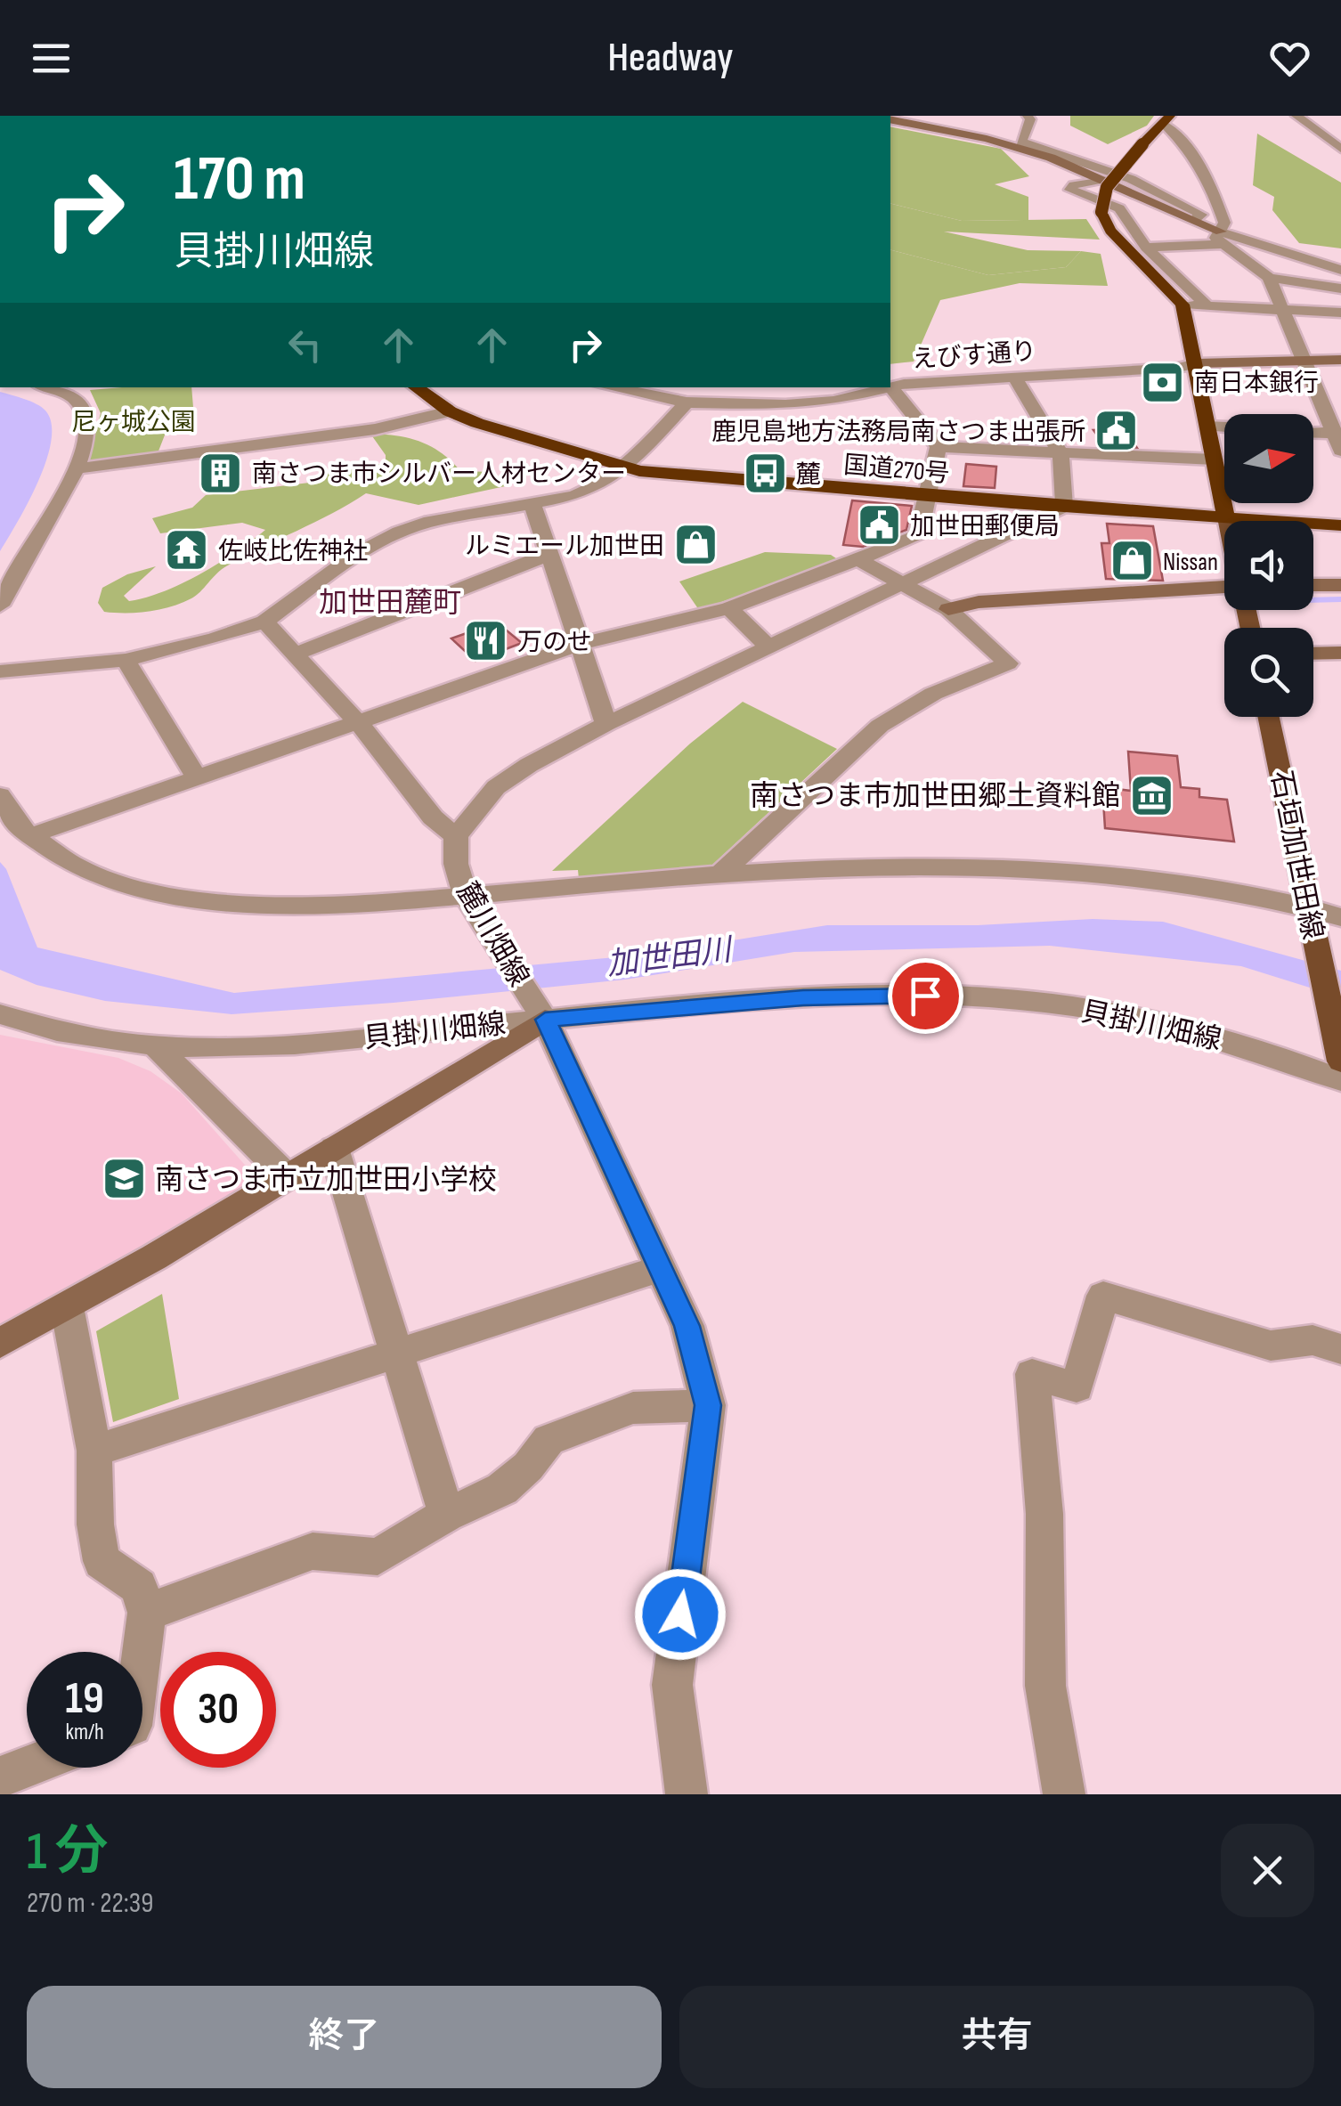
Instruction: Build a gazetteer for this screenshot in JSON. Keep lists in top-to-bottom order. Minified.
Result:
{"streets":{"highway":["国道270号"],"main road":["石垣加世田線"],"street":["えびす通り","麓川畑線","貝掛川畑線"]},"crossings":[["麓川畑線","貝掛川畑線"]],"districts":["加世田麓町"],"water":["加世田川"],"parks":["尼ヶ城公園"],"places":{"bank":["南日本銀行"],"public building":["鹿児島地方法務局南さつま出張所","加世田郵便局"],"building":["南さつま市シルバー人材センター"],"bus stop":["麓"],"shop":["ルミエール加世田","Nissan"],"temple":["佐岐比佐神社"],"restaurant":["万のせ"],"museum":["南さつま市加世田郷土資料館"],"school or university":["南さつま市立加世田小学校"]},"north":"right","page":{"header":"Headway","turn":["170 m","貝掛川畑線"],"speed":"19 km/h","limit":"30","heading":["1 分","270 m · 22:39"],"buttons":["終了","共有"]}}
